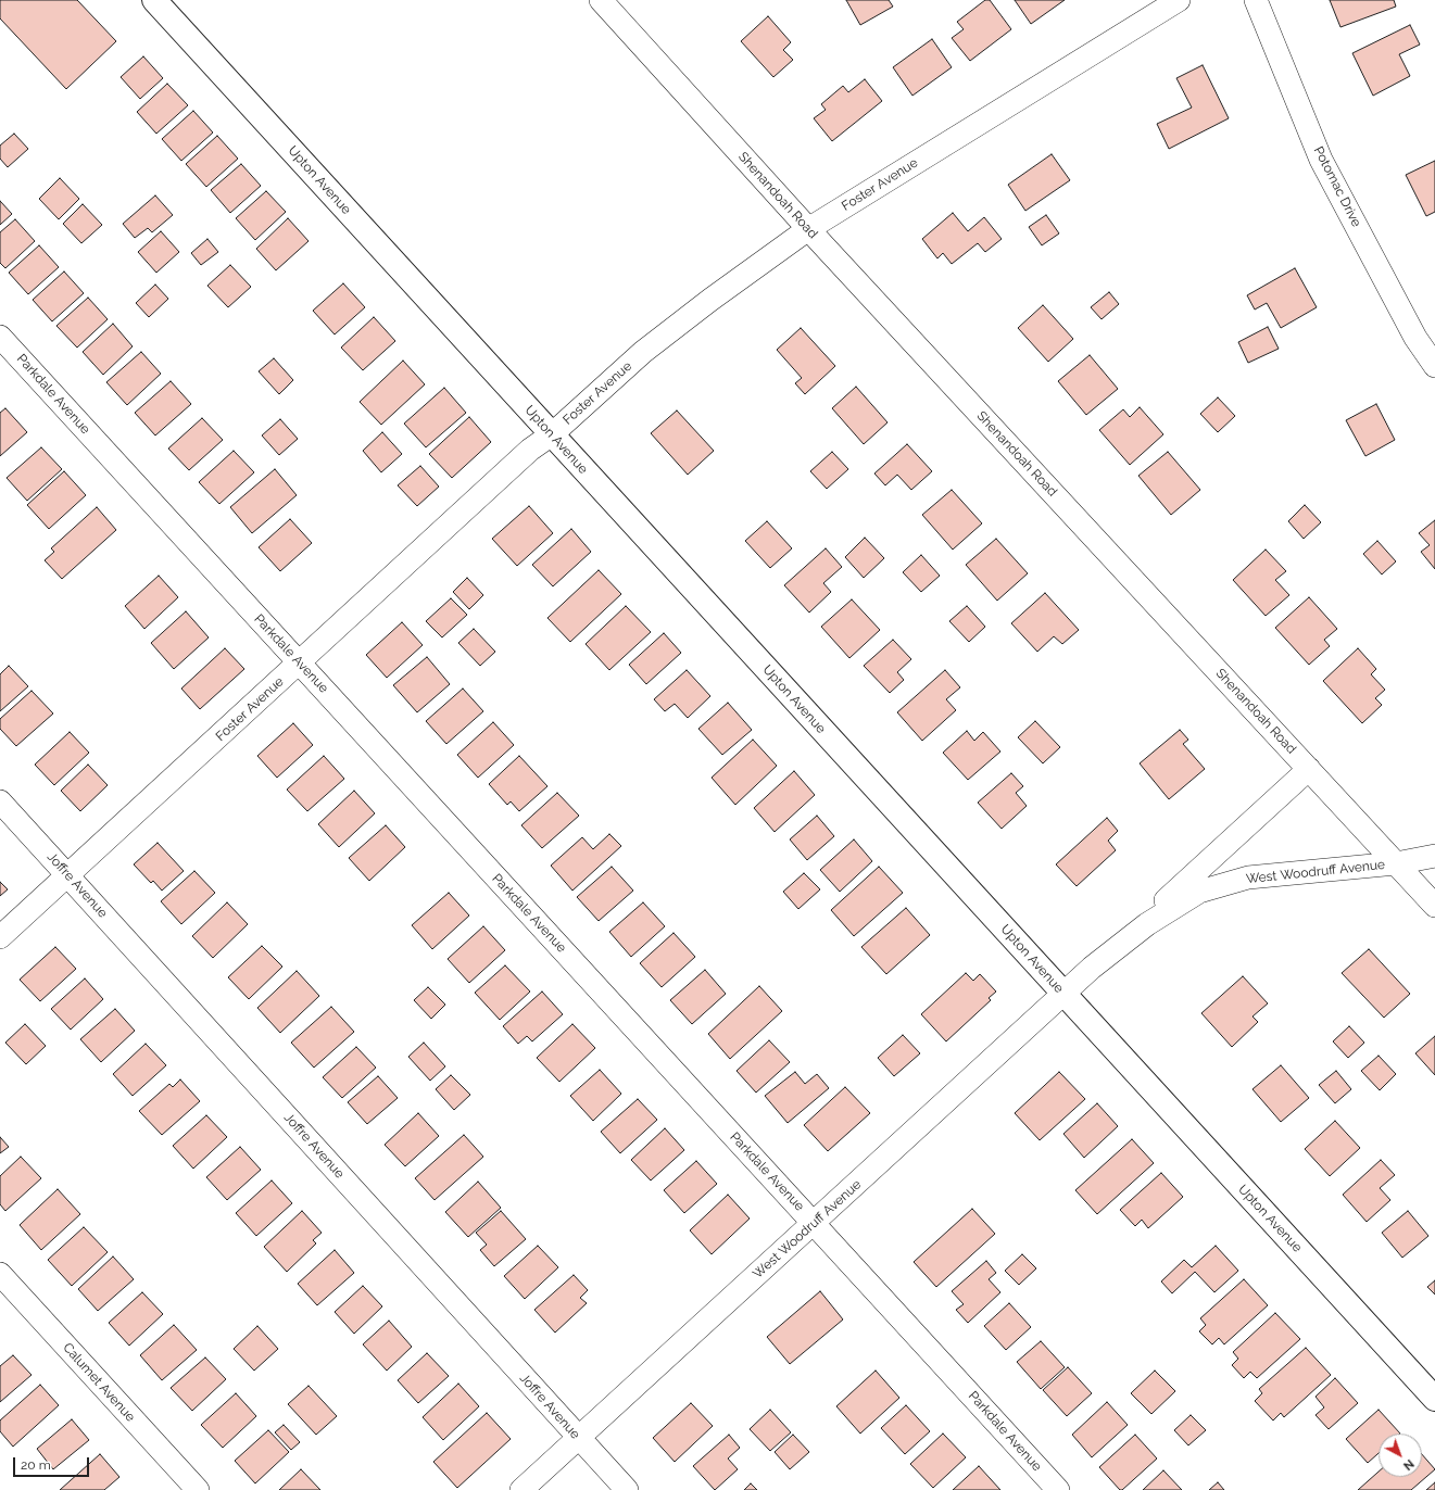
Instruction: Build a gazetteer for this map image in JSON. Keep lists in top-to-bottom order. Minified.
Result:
{"streets":{"street":["Upton Avenue","Foster Avenue","Potomac Drive","Shenandoah Road","Parkdale Avenue","West Woodruff Avenue","Joffre Avenue","Calumet Avenue"]},"crossings":[["Upton Avenue","Foster Avenue"],["Upton Avenue","West Woodruff Avenue"],["Foster Avenue","Shenandoah Road"],["Foster Avenue","Parkdale Avenue"],["Foster Avenue","Joffre Avenue"],["Shenandoah Road","West Woodruff Avenue"],["Parkdale Avenue","West Woodruff Avenue"],["West Woodruff Avenue","Joffre Avenue"]],"scale_bar":"20 m","north":"bottom right"}
